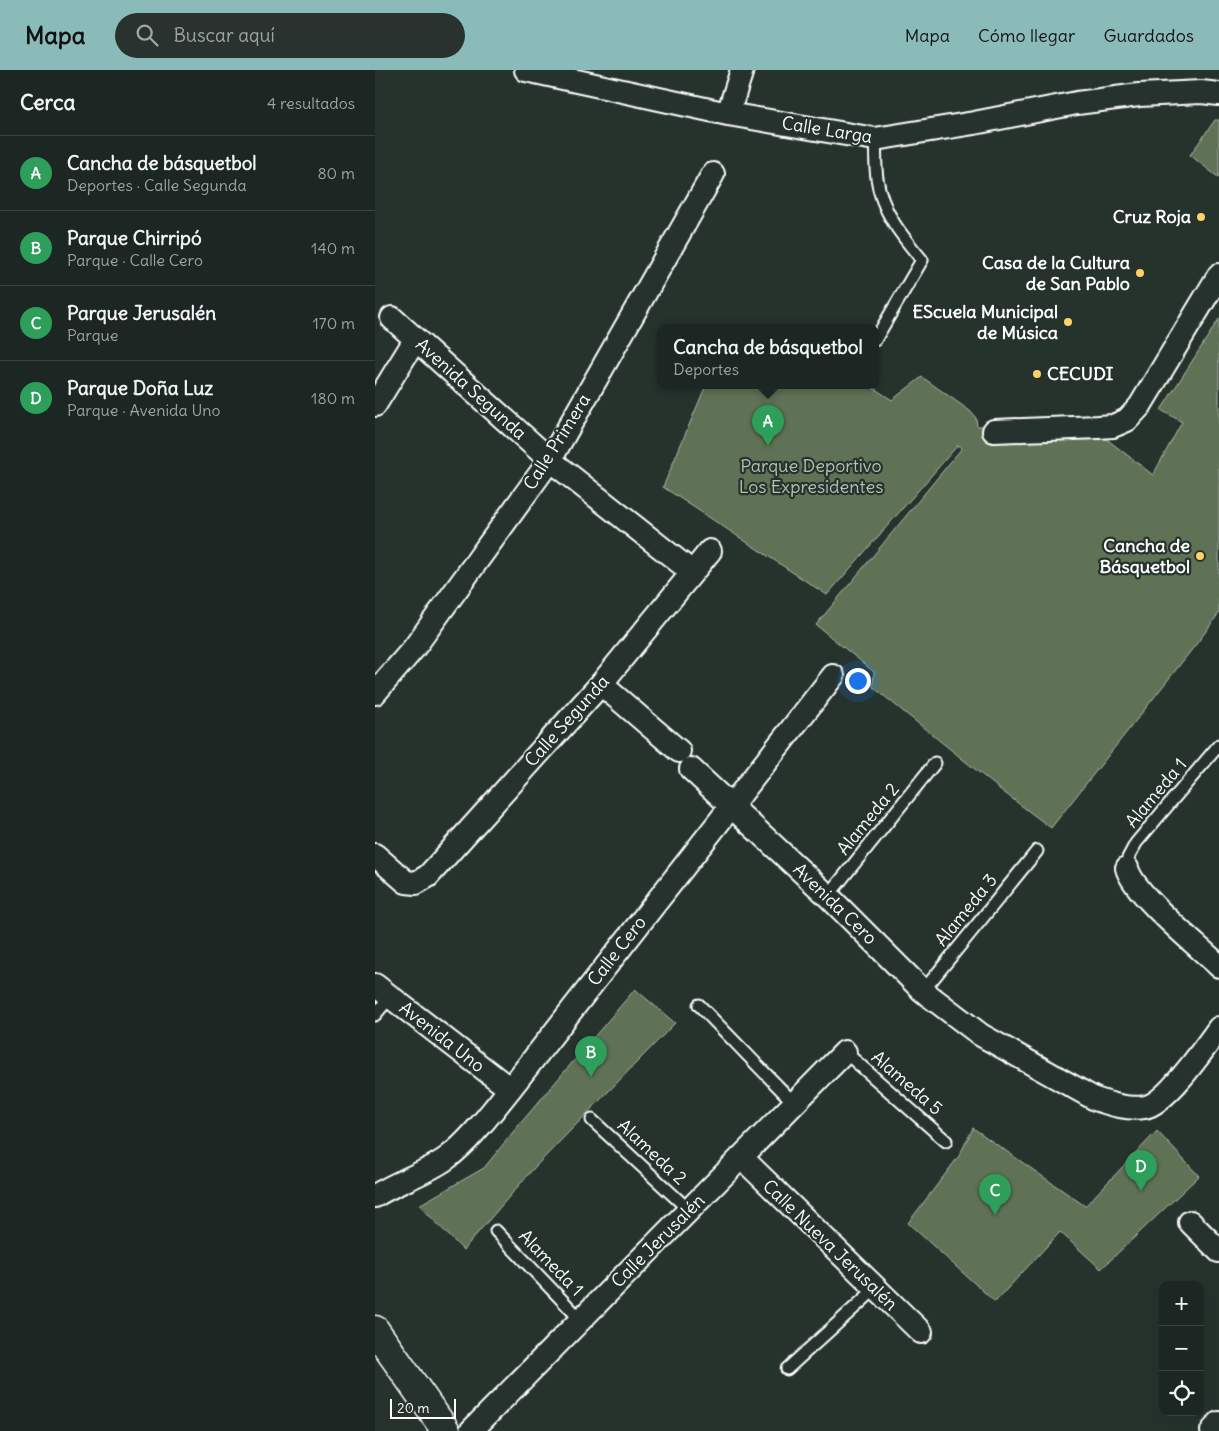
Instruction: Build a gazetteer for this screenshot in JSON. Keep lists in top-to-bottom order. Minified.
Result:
{"streets":{"street":["Calle Larga","Avenida Segunda","Calle Primera","Calle Segunda","Avenida Cero","Calle Cero","Avenida Uno","Calle Jerusalén","Calle Nueva Jerusalén"],"lane":["Alameda 1","Alameda 2","Alameda 3","Alameda 5"]},"crossings":[["Avenida Segunda","Calle Primera"],["Avenida Segunda","Calle Segunda"],["Calle Segunda","Avenida Cero"],["Alameda 1","Calle Jerusalén"],["Alameda 2","Avenida Cero"],["Alameda 2","Calle Jerusalén"],["Avenida Cero","Alameda 3"],["Avenida Cero","Calle Cero"],["Calle Cero","Avenida Uno"],["Alameda 5","Calle Jerusalén"],["Calle Jerusalén","Calle Nueva Jerusalén"]],"parks":["Parque Deportivo Los Expresidentes"],"places":["Cruz Roja","Casa de la Cultura de San Pablo","EScuela Municipal de Música","CECUDI","Cancha de Básquetbol"],"scale_bar":"20 m","page":{"header":"Mapa","search":"Buscar aquí","nav":["Mapa","Cómo llegar","Guardados"],"heading":["Cerca","4 resultados"],"list":[{"mark":"A","name":"Cancha de básquetbol","note":"Deportes · Calle Segunda","value":"80 m"},{"mark":"B","name":"Parque Chirripó","note":"Parque · Calle Cero","value":"140 m"},{"mark":"C","name":"Parque Jerusalén","note":"Parque","value":"170 m"},{"mark":"D","name":"Parque Doña Luz","note":"Parque · Avenida Uno","value":"180 m"}],"popup":["Cancha de básquetbol","Deportes"],"pins":["A","B","D","C"],"map_buttons":["+","−"],"scale":"20 m"}}
